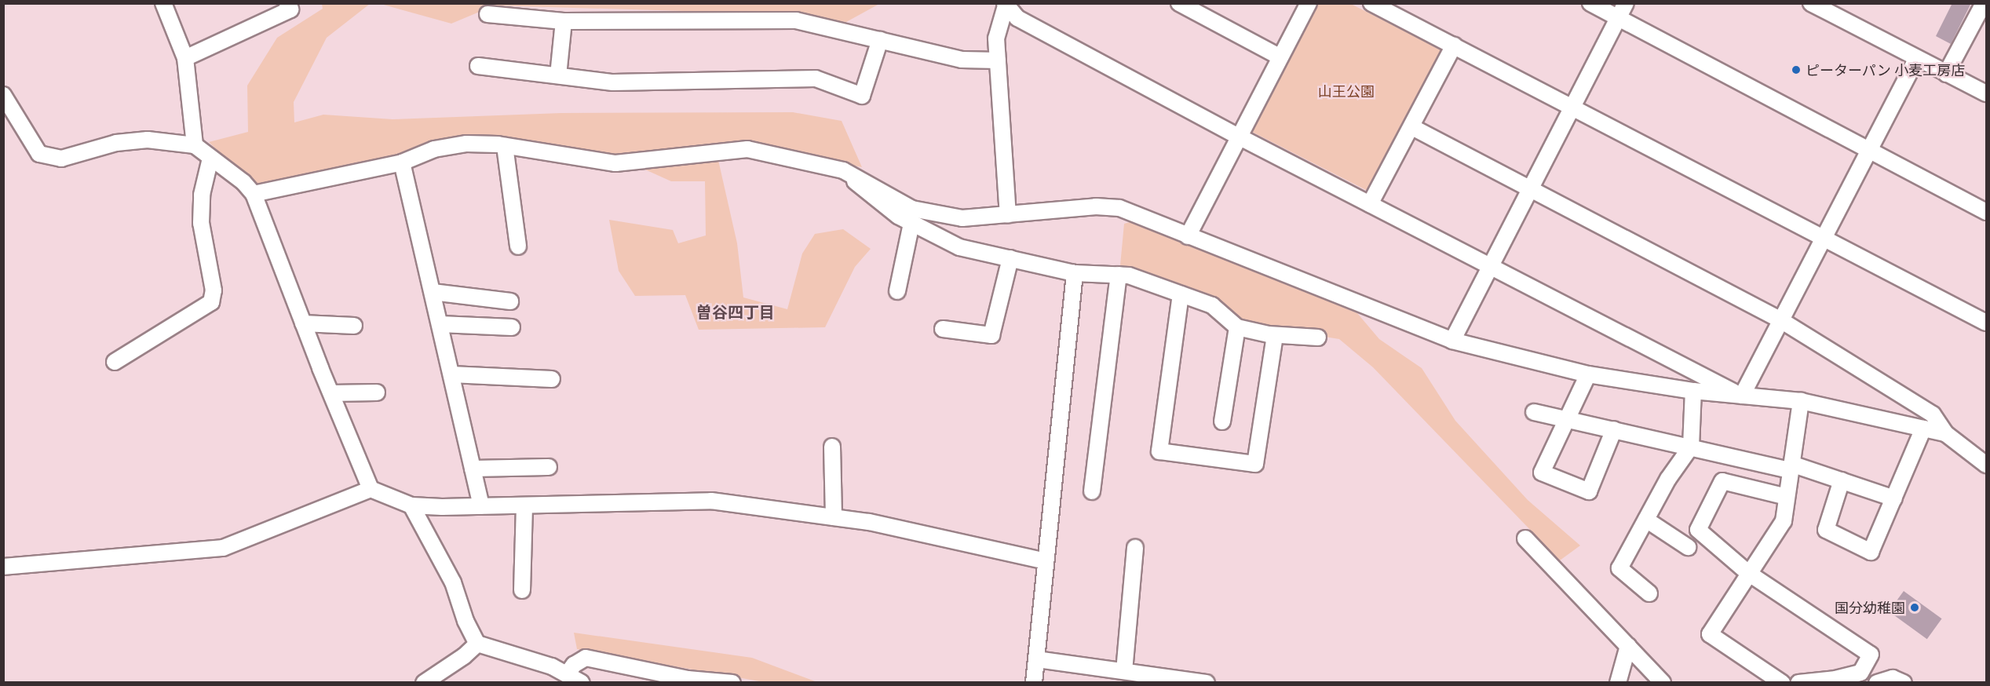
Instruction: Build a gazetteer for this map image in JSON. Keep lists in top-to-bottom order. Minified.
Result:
{"districts":["曽谷四丁目"],"parks":["山王公園"],"places":["ピーターパン 小麦工房店","国分幼稚園"]}
